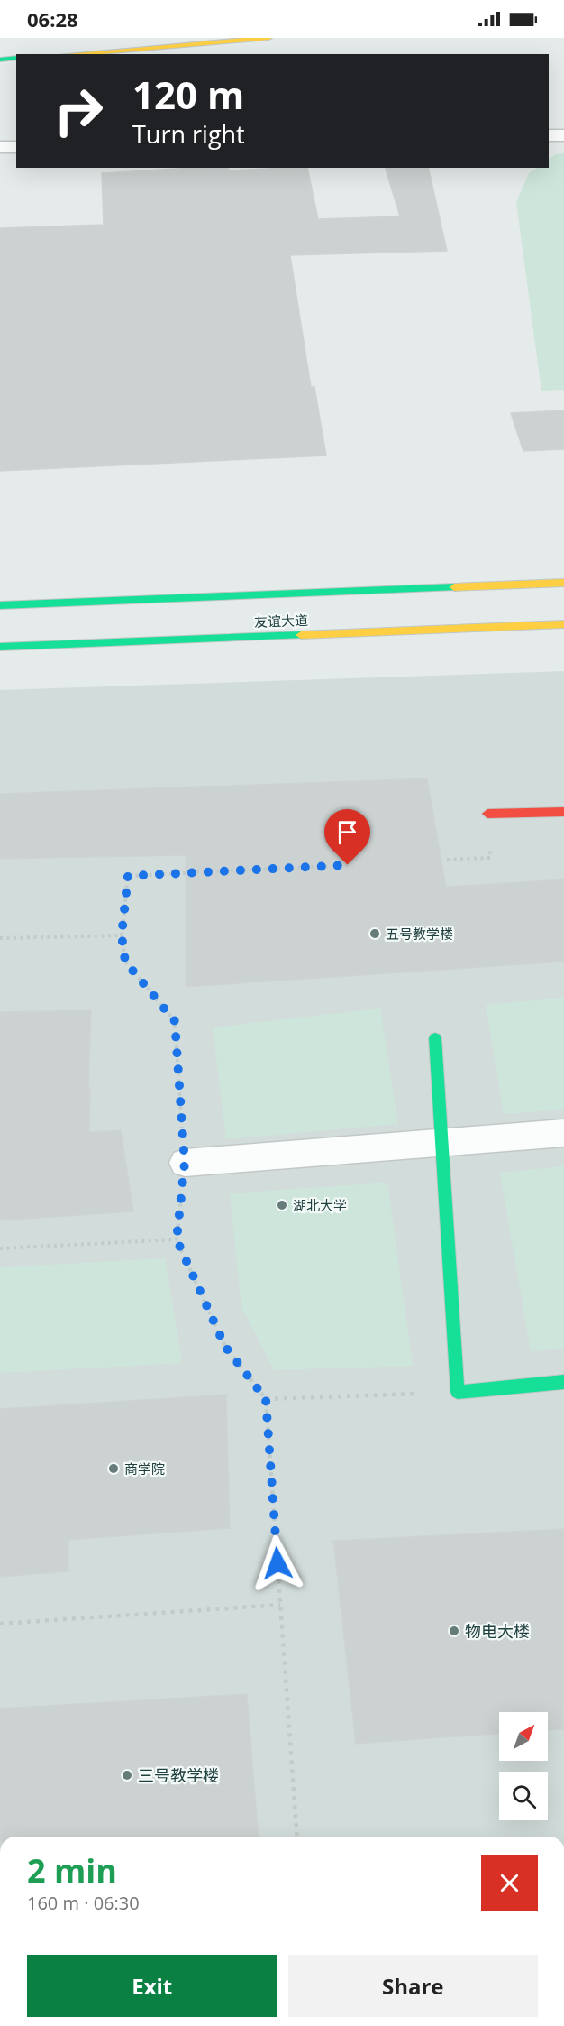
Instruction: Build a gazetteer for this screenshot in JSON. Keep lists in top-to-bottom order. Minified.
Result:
{"streets":{"main road":["友谊大道"]},"places":["五号教学楼","湖北大学","商学院","物电大楼","三号教学楼"],"north":"top right","page":{"status":"06:28","turn":["120 m","Turn right"],"heading":["2 min","160 m · 06:30"],"buttons":["Exit","Share"]}}
